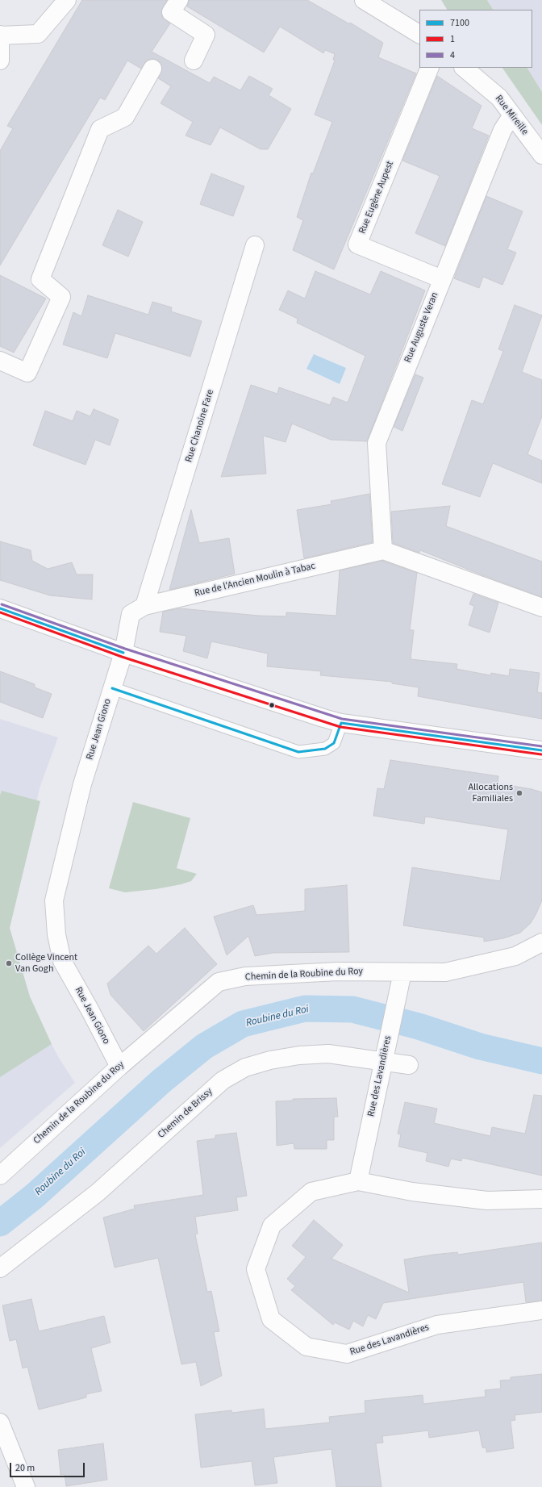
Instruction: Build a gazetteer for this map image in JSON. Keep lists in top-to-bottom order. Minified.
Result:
{"streets":{"street":["Rue Mireille","Rue Eugène Aupest","Rue Auguste Veran","Rue Chanoine Fare","Rue de l'Ancien Moulin à Tabac","Rue Jean Giono","Chemin de la Roubine du Roy","Rue des Lavandières","Chemin de Brissy"]},"crossings":[["Rue Mireille","Rue Auguste Veran"],["Rue Eugène Aupest","Rue Auguste Veran"],["Rue Auguste Veran","Rue de l'Ancien Moulin à Tabac"],["Rue Chanoine Fare","Rue de l'Ancien Moulin à Tabac"],["Rue de l'Ancien Moulin à Tabac","Rue Jean Giono"],["Rue Jean Giono","Chemin de la Roubine du Roy"],["Chemin de la Roubine du Roy","Rue des Lavandières"],["Rue des Lavandières","Chemin de Brissy"]],"water":["Roubine du Roi"],"places":["Allocations Familiales","Collège Vincent Van Gogh"],"lines":["transit line 4","transit line 7100","transit line 1"],"legend":["7100","1","4"],"scale_bar":"20 m"}
